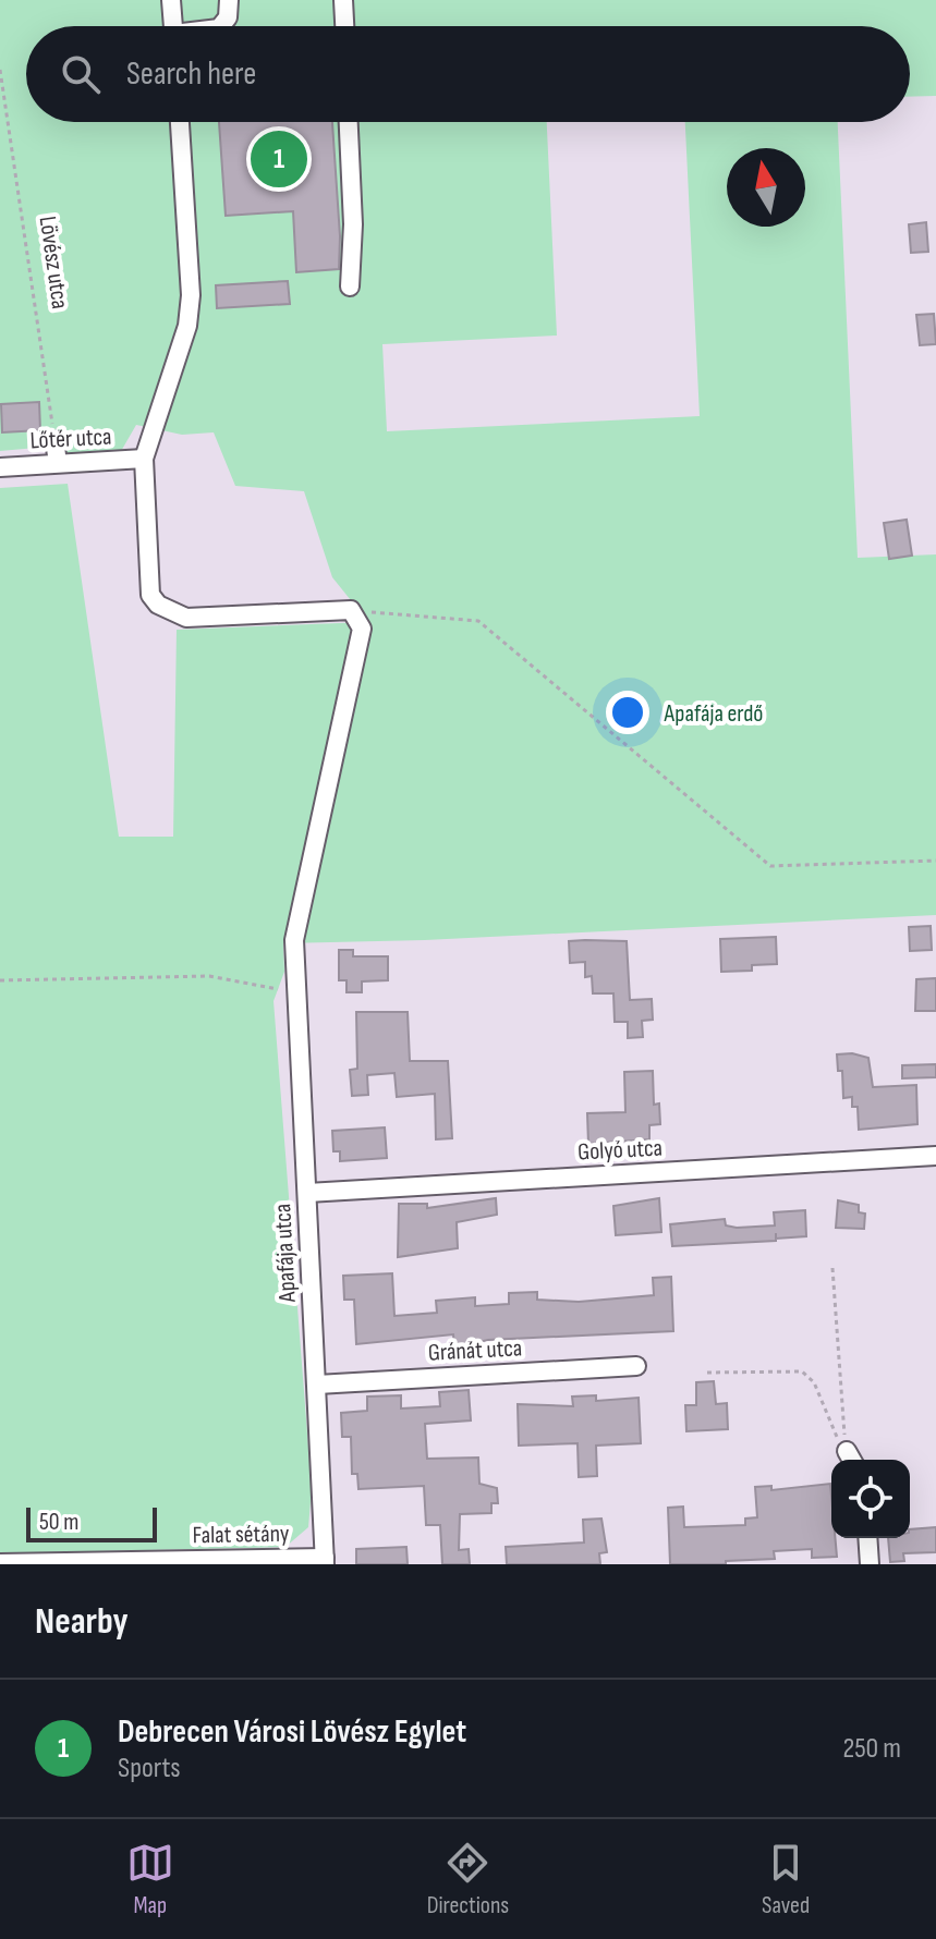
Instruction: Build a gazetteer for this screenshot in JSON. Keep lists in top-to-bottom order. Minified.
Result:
{"streets":{"street":["Lőtér utca","Golyó utca","Apafája utca","Gránát utca","Falat sétány"],"path":["Lövész utca"]},"crossings":[["Golyó utca","Apafája utca"],["Apafája utca","Gránát utca"],["Apafája utca","Falat sétány"]],"parks":["Apafája erdő"],"scale_bar":"50 m","north":"top","page":{"search":"Search here","pins":"1","scale":"50 m","heading":"Nearby","list":[{"mark":"1","name":"Debrecen Városi Lövész Egylet","note":"Sports","value":"250 m"}],"nav":["Map","Directions","Saved"]}}
